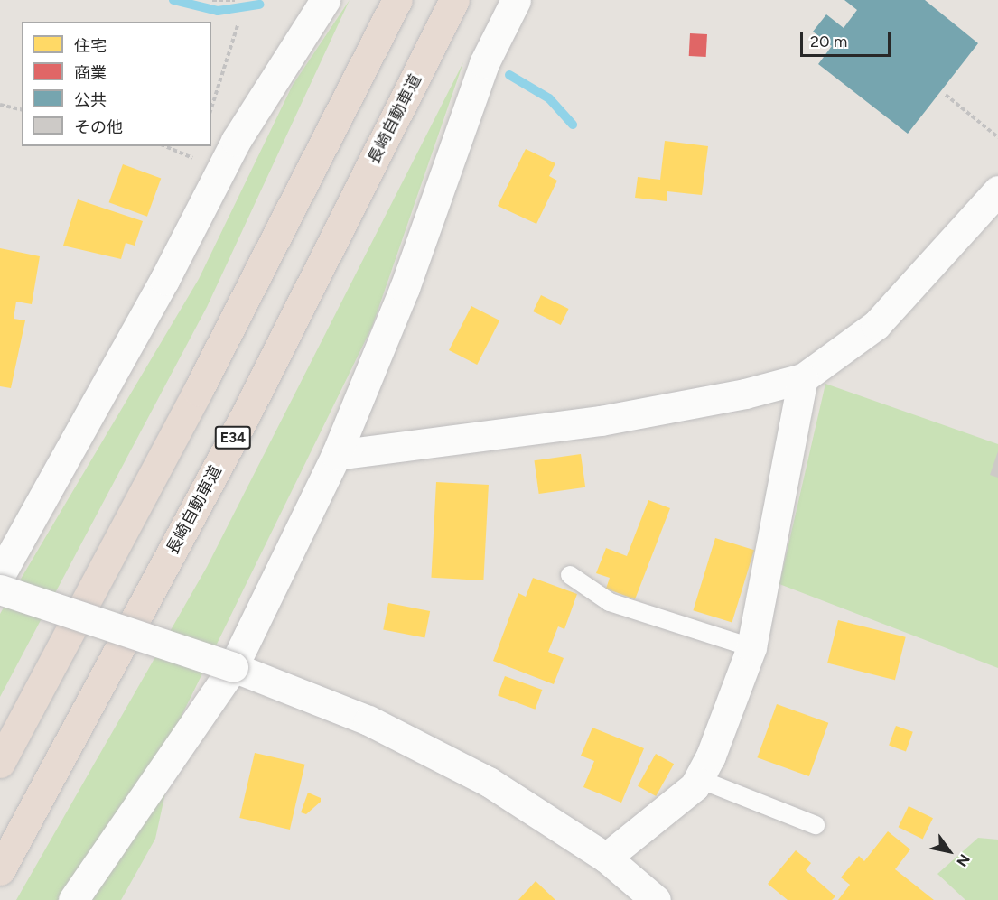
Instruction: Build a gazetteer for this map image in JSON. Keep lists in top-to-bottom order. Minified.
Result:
{"streets":{"highway":["長崎自動車道","E34"]},"legend":["住宅","商業","公共","その他"],"scale_bar":"20 m","north":"bottom right"}
